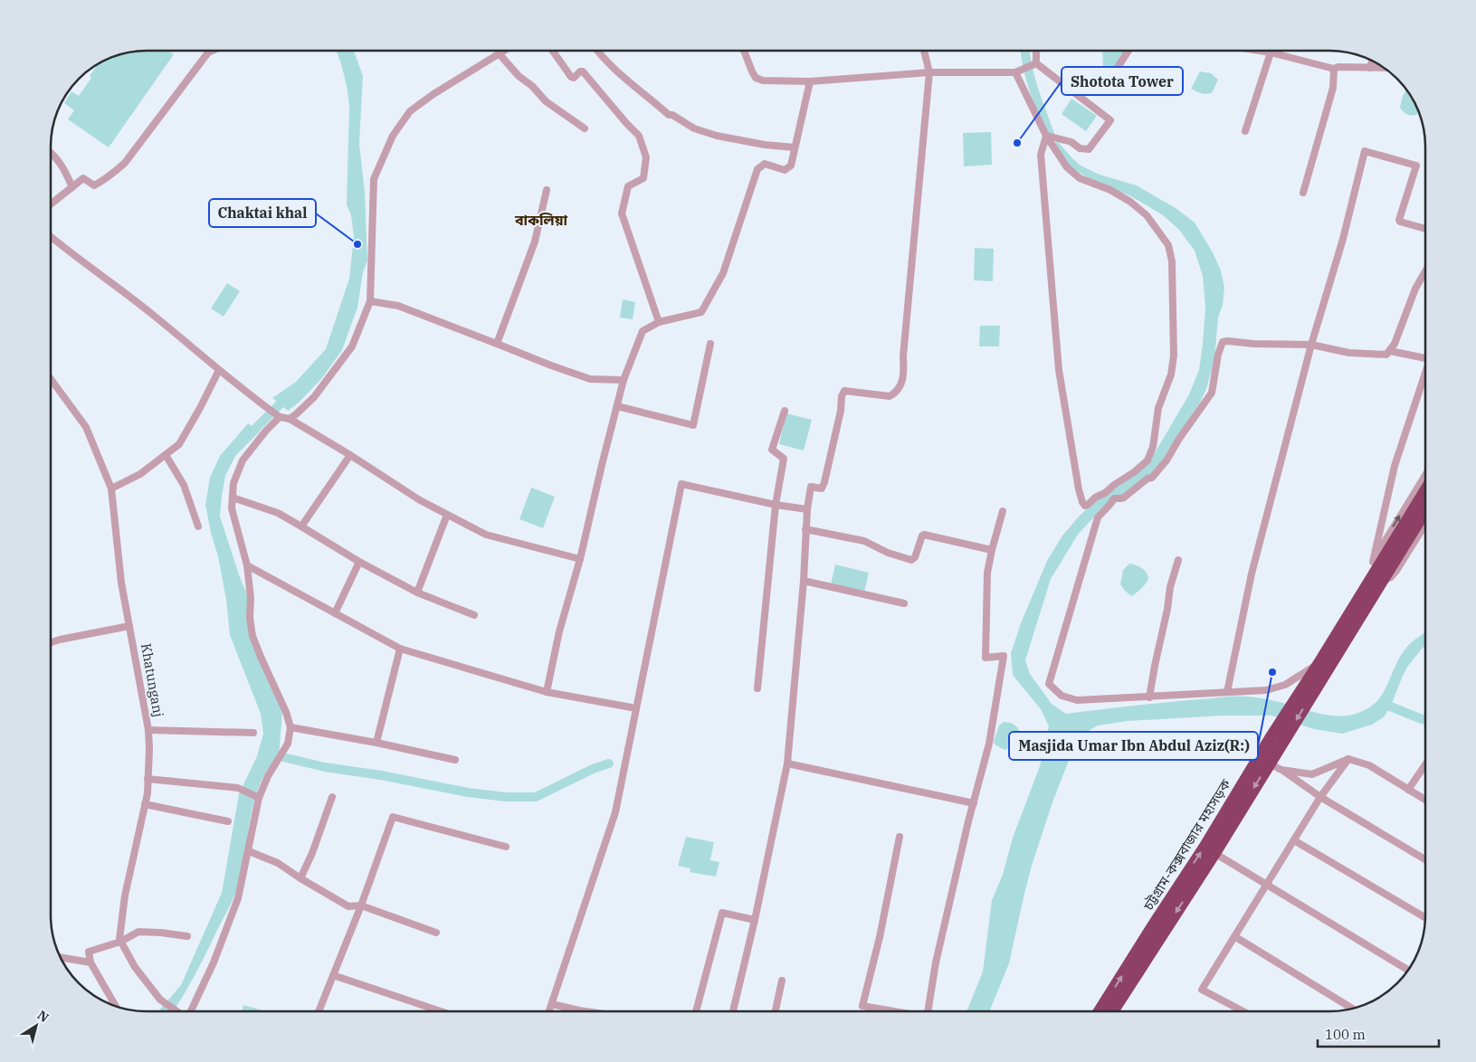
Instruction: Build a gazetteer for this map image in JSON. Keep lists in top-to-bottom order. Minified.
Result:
{"streets":{"highway":["চট্টগ্রাম-কক্সবাজার মহাসড়ক"],"street":["Khatunganj"]},"districts":["বাকলিয়া"],"places":["Shotota Tower","Chaktai khal","Masjida Umar Ibn Abdul Aziz(R:)"],"scale_bar":"100 m","north":"top right"}
